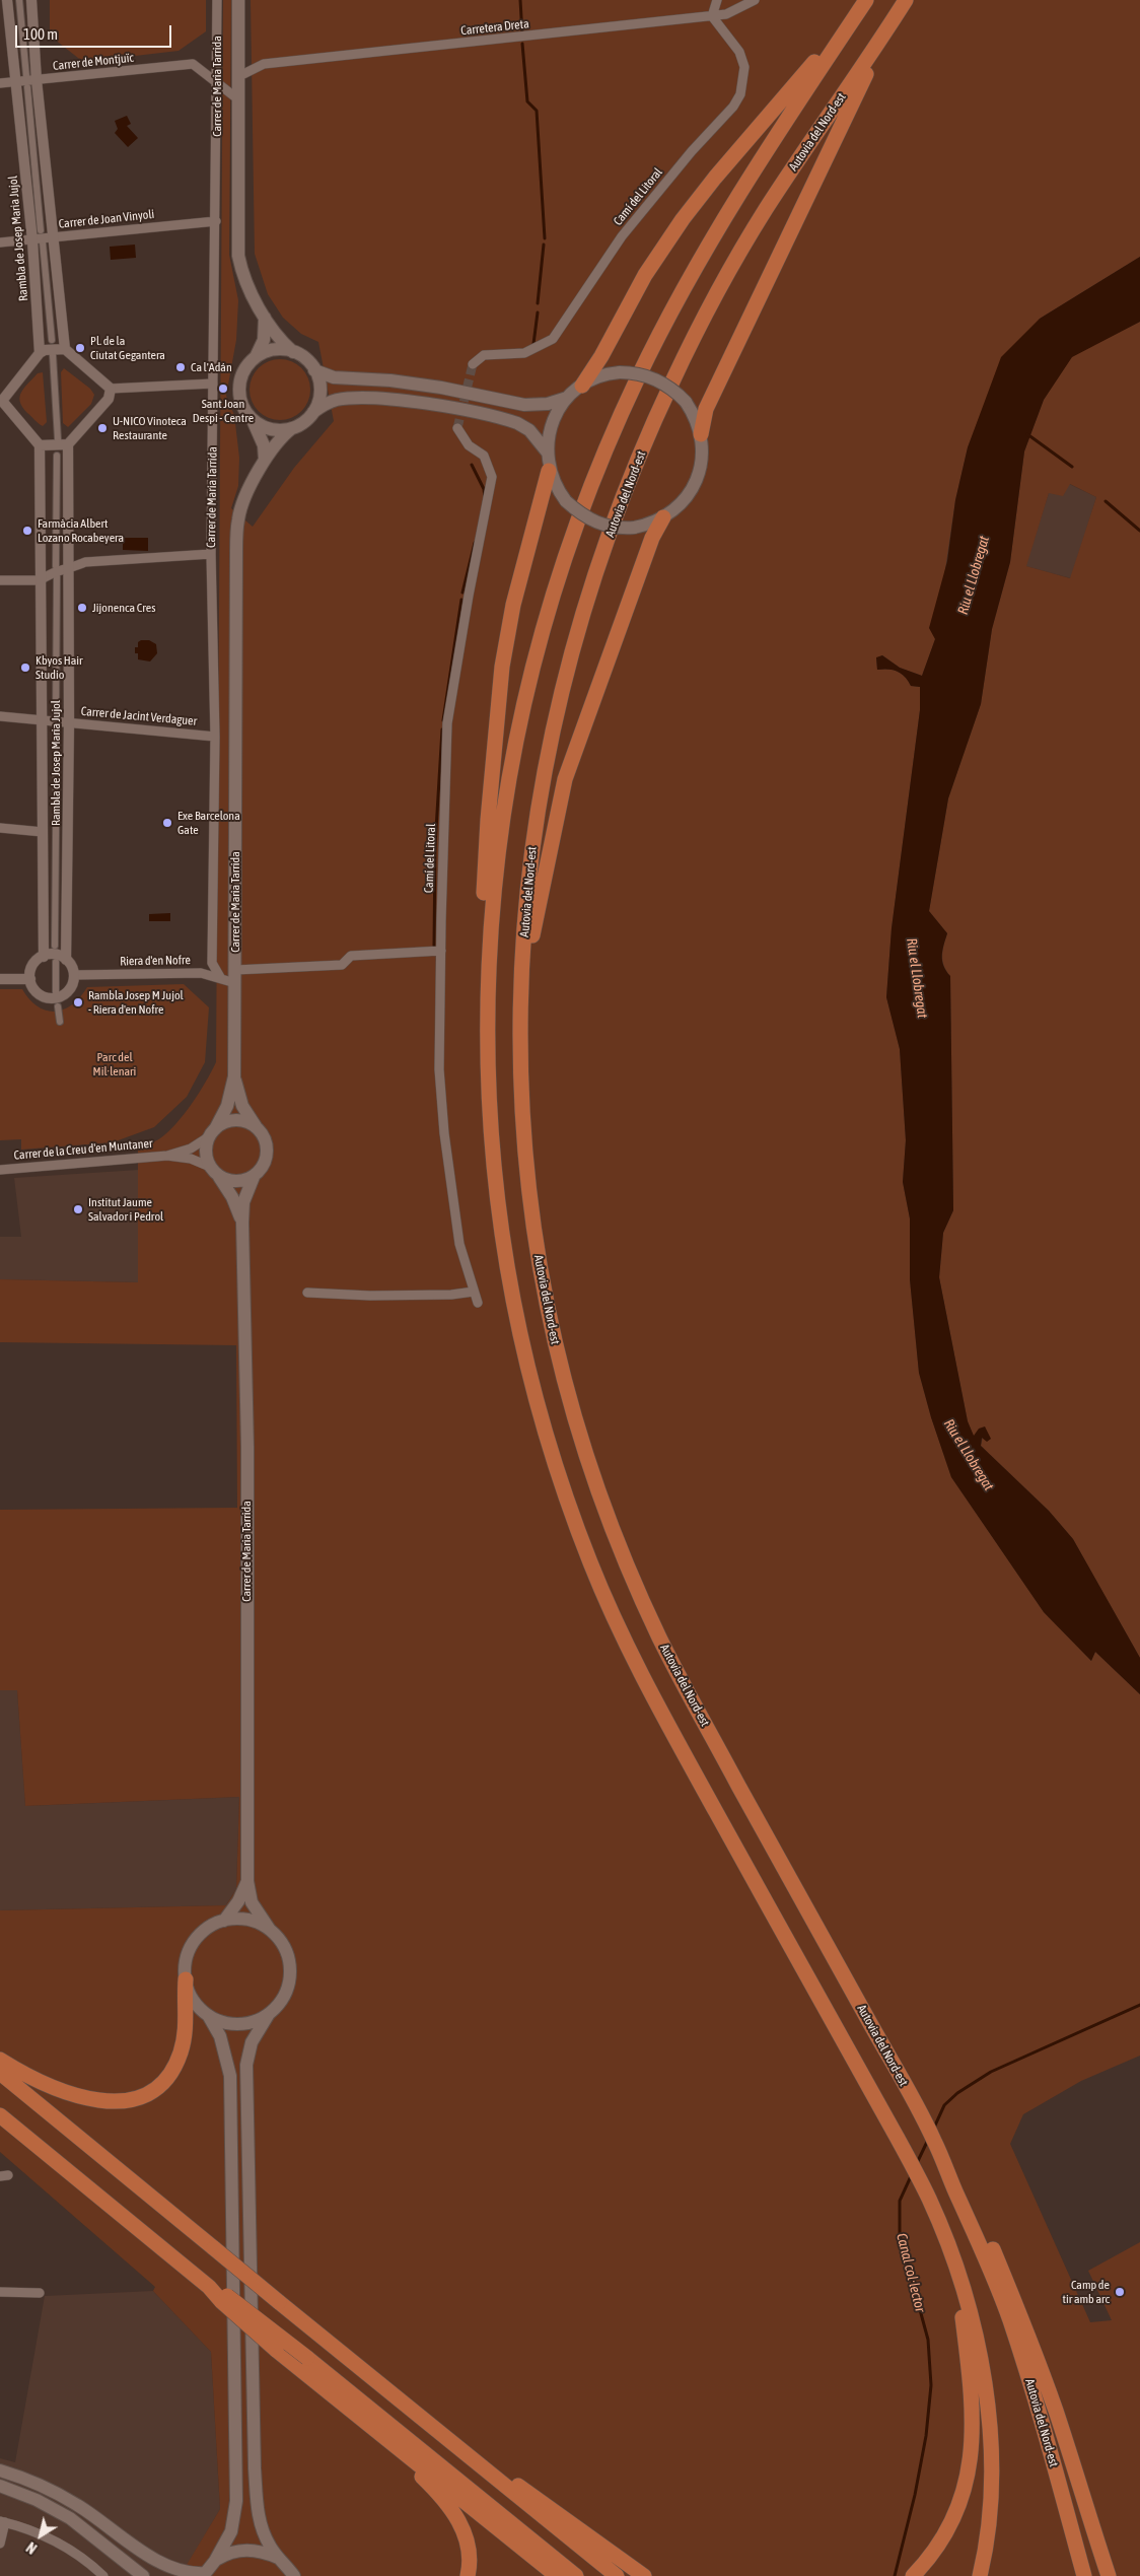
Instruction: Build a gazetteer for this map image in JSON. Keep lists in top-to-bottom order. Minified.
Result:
{"streets":{"highway":["Autovia del Nord-est"],"main road":["Carrer de Maria Tarrida"],"street":["Carretera Dreta","Carrer de Montjuïc","Camí del Litoral","Carrer de Joan Vinyoli","Rambla de Josep Maria Jujol","Carrer de Jacint Verdaguer","Riera d'en Nofre","Carrer de la Creu d'en Muntaner"]},"crossings":[["Carretera Dreta","Carrer de Maria Tarrida"],["Carretera Dreta","Camí del Litoral"],["Carrer de Montjuïc","Carrer de Maria Tarrida"],["Carrer de Montjuïc","Rambla de Josep Maria Jujol"],["Carrer de Maria Tarrida","Carrer de Joan Vinyoli"],["Carrer de Maria Tarrida","Carrer de Jacint Verdaguer"],["Carrer de Maria Tarrida","Riera d'en Nofre"],["Carrer de Maria Tarrida","Carrer de la Creu d'en Muntaner"],["Carrer de Joan Vinyoli","Rambla de Josep Maria Jujol"],["Rambla de Josep Maria Jujol","Carrer de Jacint Verdaguer"],["Rambla de Josep Maria Jujol","Riera d'en Nofre"]],"water":["Riu el Llobregat","Canal col·lector"],"parks":["Parc del Mil·lenari"],"places":["Pl. de la Ciutat Gegantera","Ca l'Adán","Sant Joan Despí - Centre","U-NICO Vinoteca Restaurante","Farmàcia Albert Lozano Rocabeyera","Jijonenca Cres","Kbyos Hair Studio","Exe Barcelona Gate","Rambla Josep M Jujol - Riera d'en Nofre","Institut Jaume Salvador i Pedrol","Camp de tir amb arc"],"scale_bar":"100 m","north":"bottom left"}
